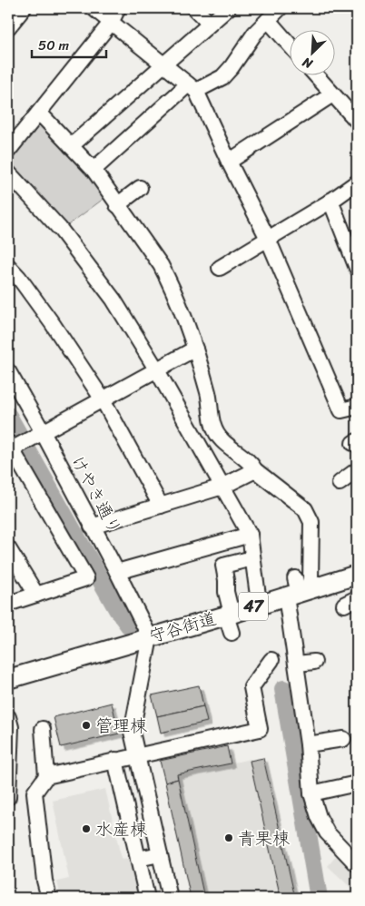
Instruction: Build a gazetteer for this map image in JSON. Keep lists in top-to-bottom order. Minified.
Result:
{"streets":{"main road":["47","守谷街道"],"street":["けやき通り"]},"crossings":[["けやき通り","守谷街道"]],"places":["管理棟","水産棟","青果棟"],"scale_bar":"50 m","north":"bottom left"}
